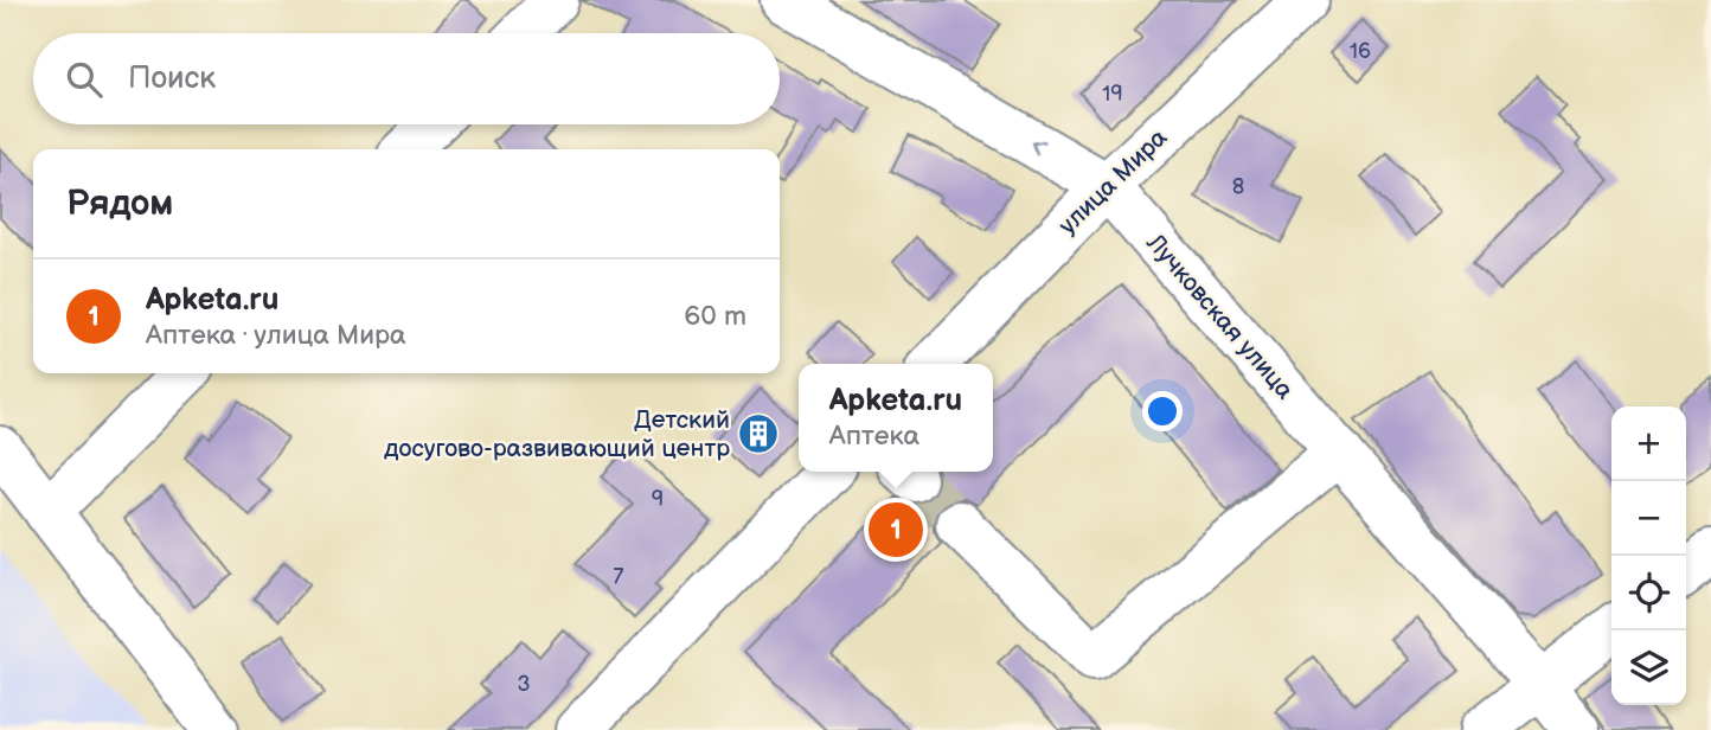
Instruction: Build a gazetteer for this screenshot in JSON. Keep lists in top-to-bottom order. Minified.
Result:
{"streets":{"street":["улица Мира","Лучковская улица"]},"crossings":[["улица Мира","Лучковская улица"]],"places":{"building":["Детский досугово-развивающий центр"]},"house_numbers":["16","19","8","9","7","3"],"page":{"search":"Поиск","heading":"Рядом","list":[{"mark":"1","name":"Apketa.ru","note":"Аптека · улица Мира","value":"60 m"}],"popup":["Apketa.ru","Аптека"],"map_buttons":["+","−"],"pins":"1"}}
